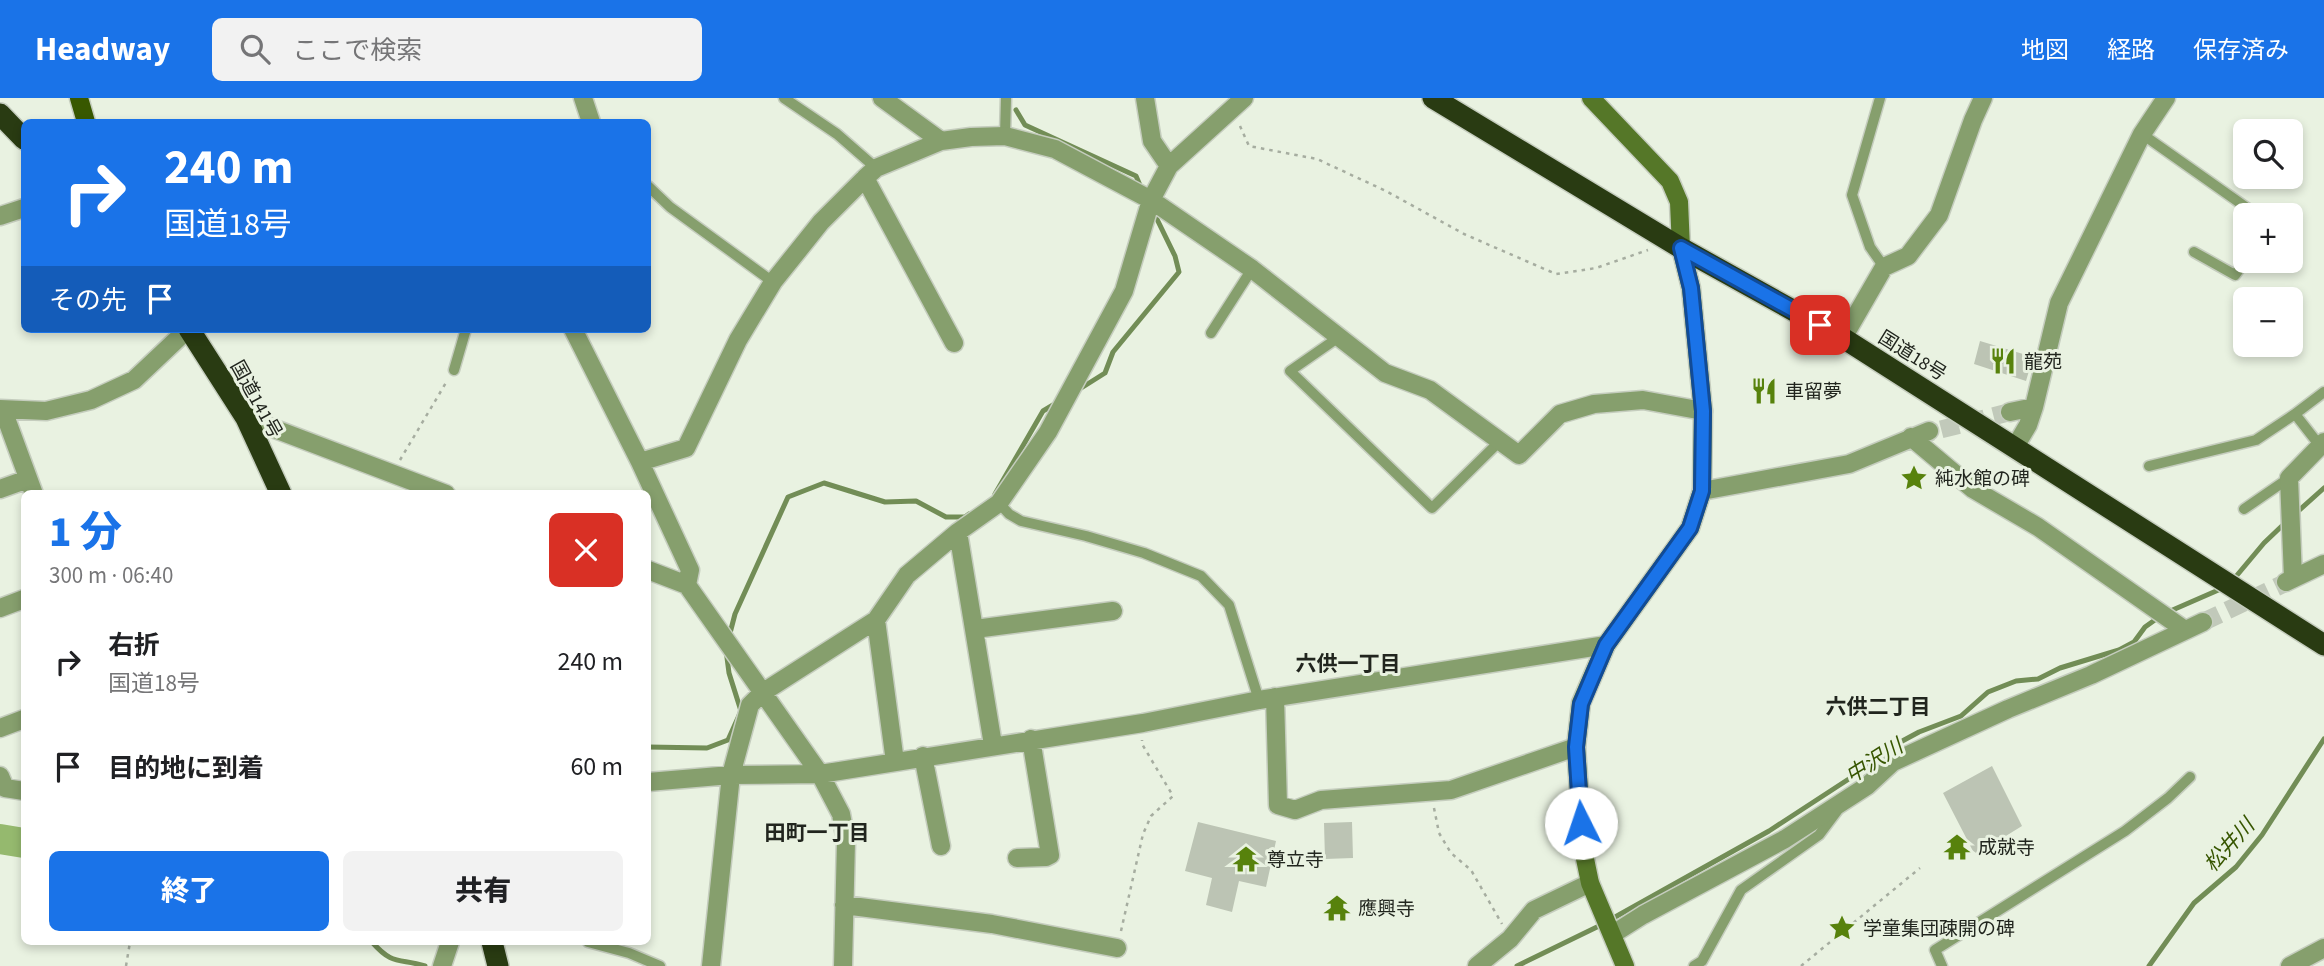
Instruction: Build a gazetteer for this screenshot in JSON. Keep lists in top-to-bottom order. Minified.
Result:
{"streets":{"highway":["国道18号","国道141号"]},"districts":["六供一丁目","六供二丁目","田町一丁目"],"water":["中沢川","松井川"],"places":{"restaurant":["龍苑","車留夢"],"place":["純水館の碑","学童集団疎開の碑"],"temple":["成就寺","尊立寺","應興寺"]},"page":{"header":"Headway","search":"ここで検索","nav":["地図","経路","保存済み"],"map_buttons":["+","−"],"turn":["240 m","国道18号"],"then":"その先","heading":["1 分","300 m · 06:40"],"list":[{"name":"右折","note":"国道18号","value":"240 m"},{"name":"目的地に到着","value":"60 m"}],"buttons":["終了","共有"]}}
